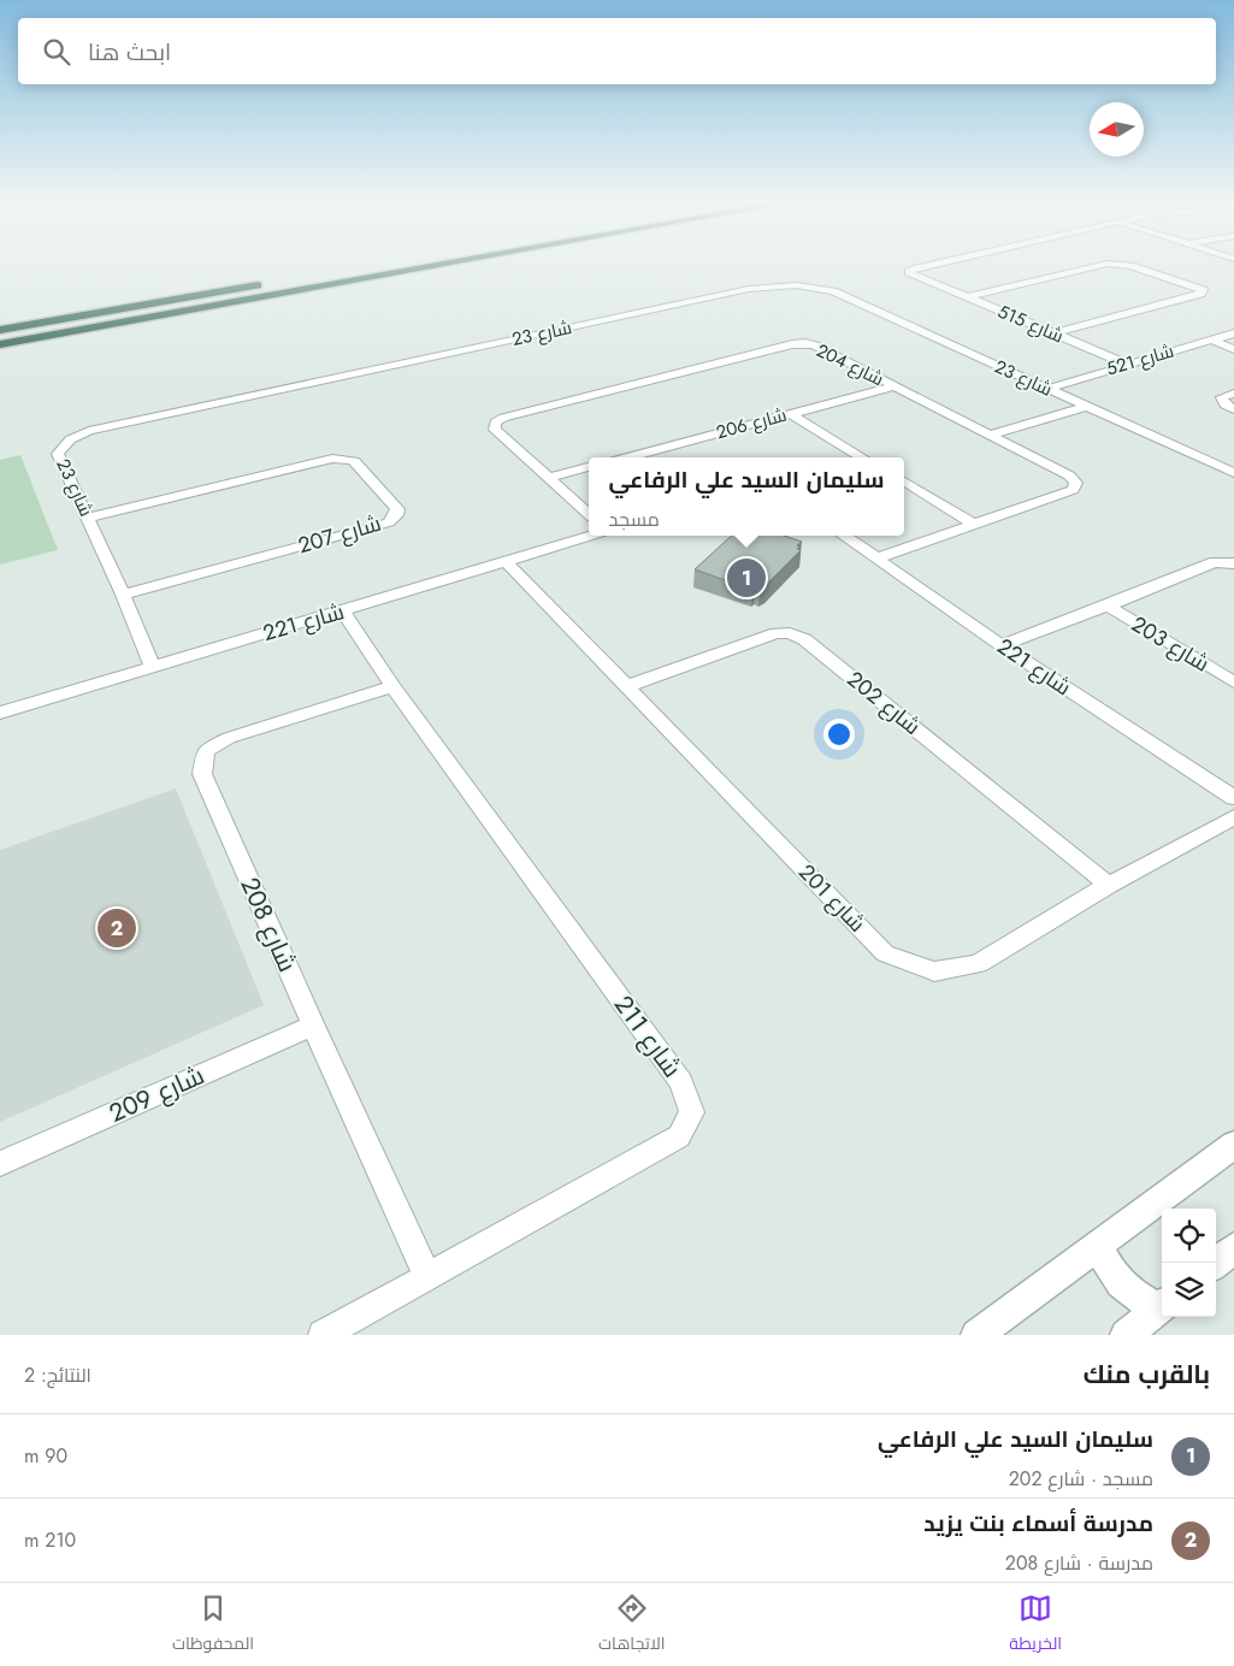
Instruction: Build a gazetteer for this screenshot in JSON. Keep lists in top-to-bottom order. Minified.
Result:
{"streets":{"street":["شارع 515","شارع 23","شارع 521","شارع 204","شارع 206","شارع 207","شارع 221","شارع 203","شارع 202","شارع 201","شارع 208","شارع 211","شارع 209"]},"crossings":[["شارع 515","شارع 521"],["شارع 23","شارع 521"],["شارع 23","شارع 207"],["شارع 23","شارع 221"],["شارع 204","شارع 206"],["شارع 204","شارع 221"],["شارع 221","شارع 203"],["شارع 221","شارع 201"],["شارع 221","شارع 211"],["شارع 202","شارع 201"],["شارع 208","شارع 211"],["شارع 208","شارع 209"]],"north":"left","page":{"search":"ابحث هنا","popup":["سليمان السيد علي الرفاعي","مسجد"],"pins":["1","2"],"heading":["بالقرب منك","النتائج: 2"],"list":[{"mark":"1","name":"سليمان السيد علي الرفاعي","note":"مسجد · شارع 202","value":"90 m"},{"mark":"2","name":"مدرسة أسماء بنت يزيد","note":"مدرسة · شارع 208","value":"210 m"}],"nav":["الخريطة","الاتجاهات","المحفوظات"]}}
